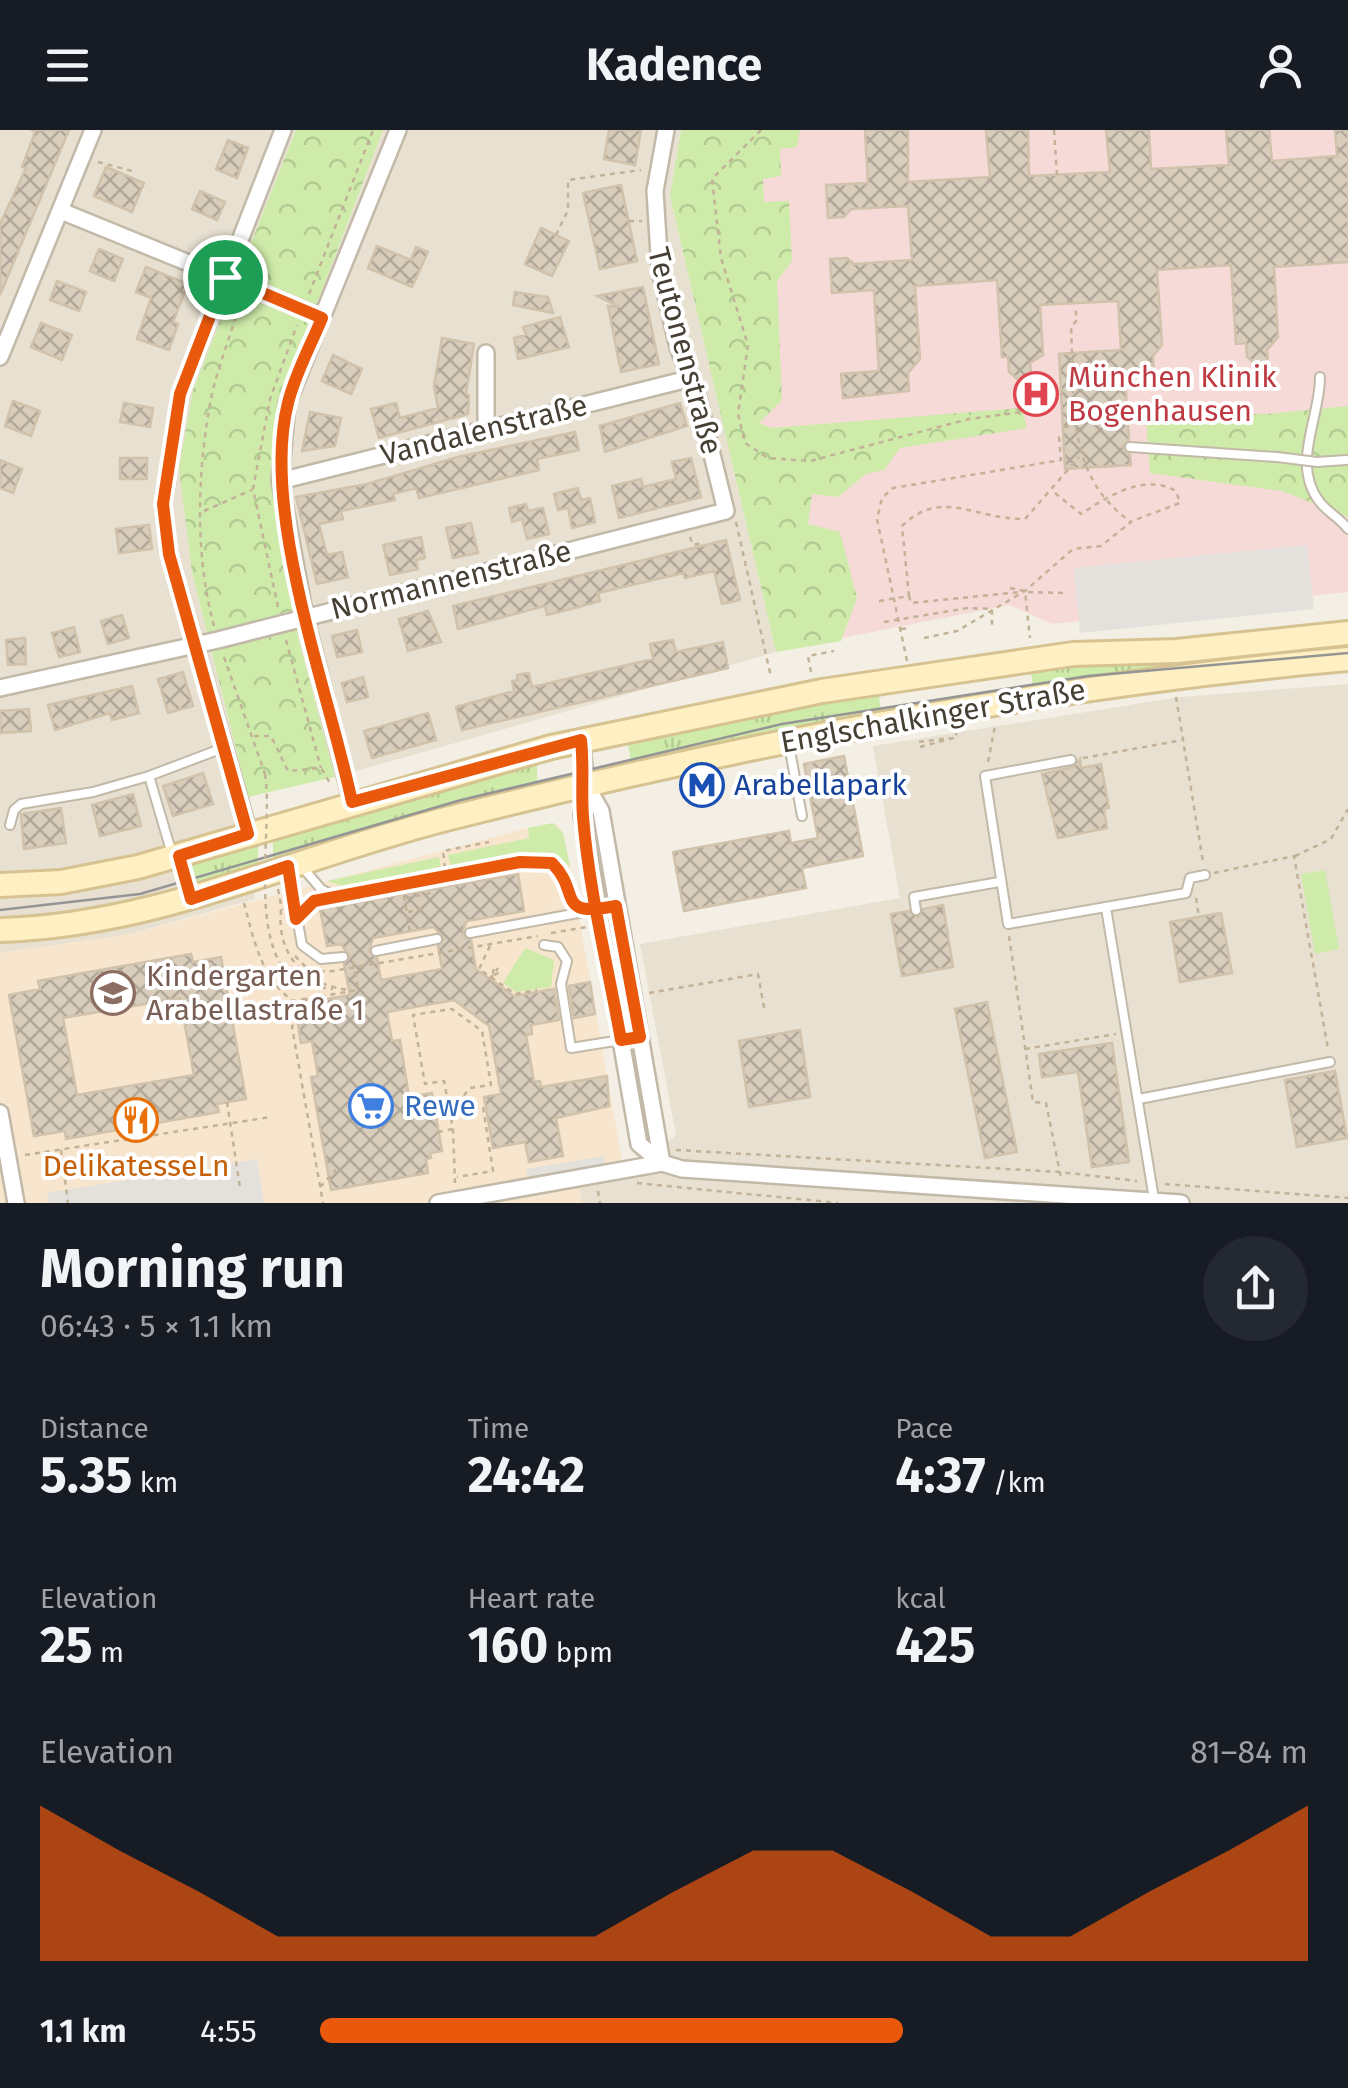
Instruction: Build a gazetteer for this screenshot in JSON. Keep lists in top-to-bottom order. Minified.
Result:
{"streets":{"main road":["Englschalkinger Straße"],"street":["Teutonenstraße","Vandalenstraße","Normannenstraße"]},"crossings":[["Teutonenstraße","Vandalenstraße"],["Teutonenstraße","Normannenstraße"]],"places":{"hospital":["München Klinik Bogenhausen"],"metro station":["Arabellapark"],"school or university":["Kindergarten Arabellastraße 1"],"supermarket":["Rewe"],"restaurant":["DelikatesseLn"]},"page":{"header":"Kadence","heading":["Morning run","06:43 · 5 × 1.1 km"],"stats":[["Distance","5.35 km"],["Time","24:42"],["Pace","4:37 /km"],["Elevation","25 m"],["Heart rate","160 bpm"],["kcal","425"]],"chart":["Elevation","81–84 m"],"list":[{"name":"1.1 km","note":"4:55"}]}}
